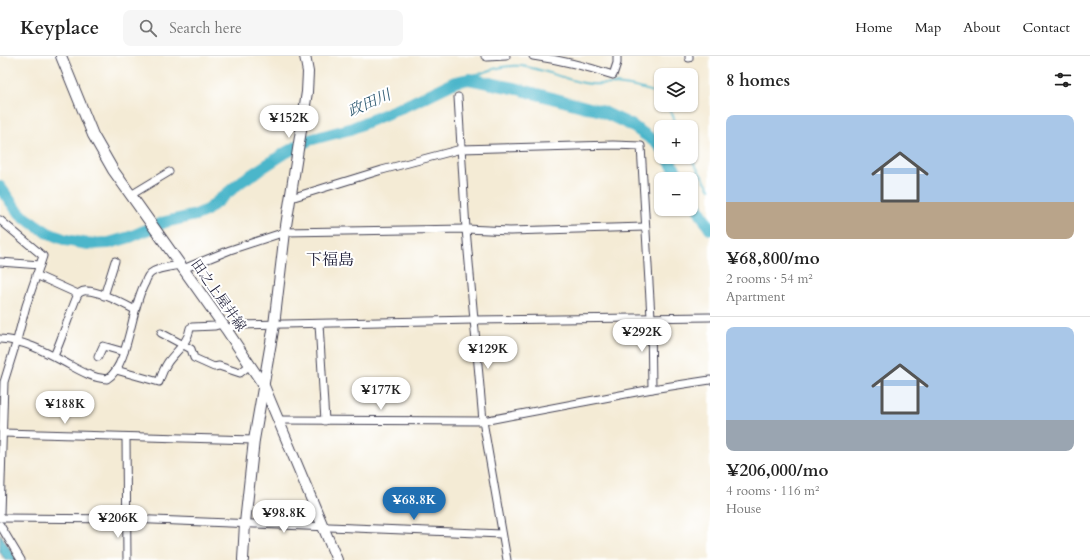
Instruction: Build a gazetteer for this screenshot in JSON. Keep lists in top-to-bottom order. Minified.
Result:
{"streets":{"main road":["田之上屋井線"]},"districts":["下福島"],"water":["政田川"],"page":{"header":"Keyplace","search":"Search here","nav":["Home","Map","About","Contact"],"heading":"8 homes","map_buttons":["+","−"],"list":[{"name":"¥68,800/mo","note":"2 rooms · 54 m² · Apartment"},{"name":"¥206,000/mo","note":"4 rooms · 116 m² · House"}],"price":["¥152K","¥292K","¥129K","¥177K","¥188K","¥68.8K","¥98.8K","¥206K"]}}
